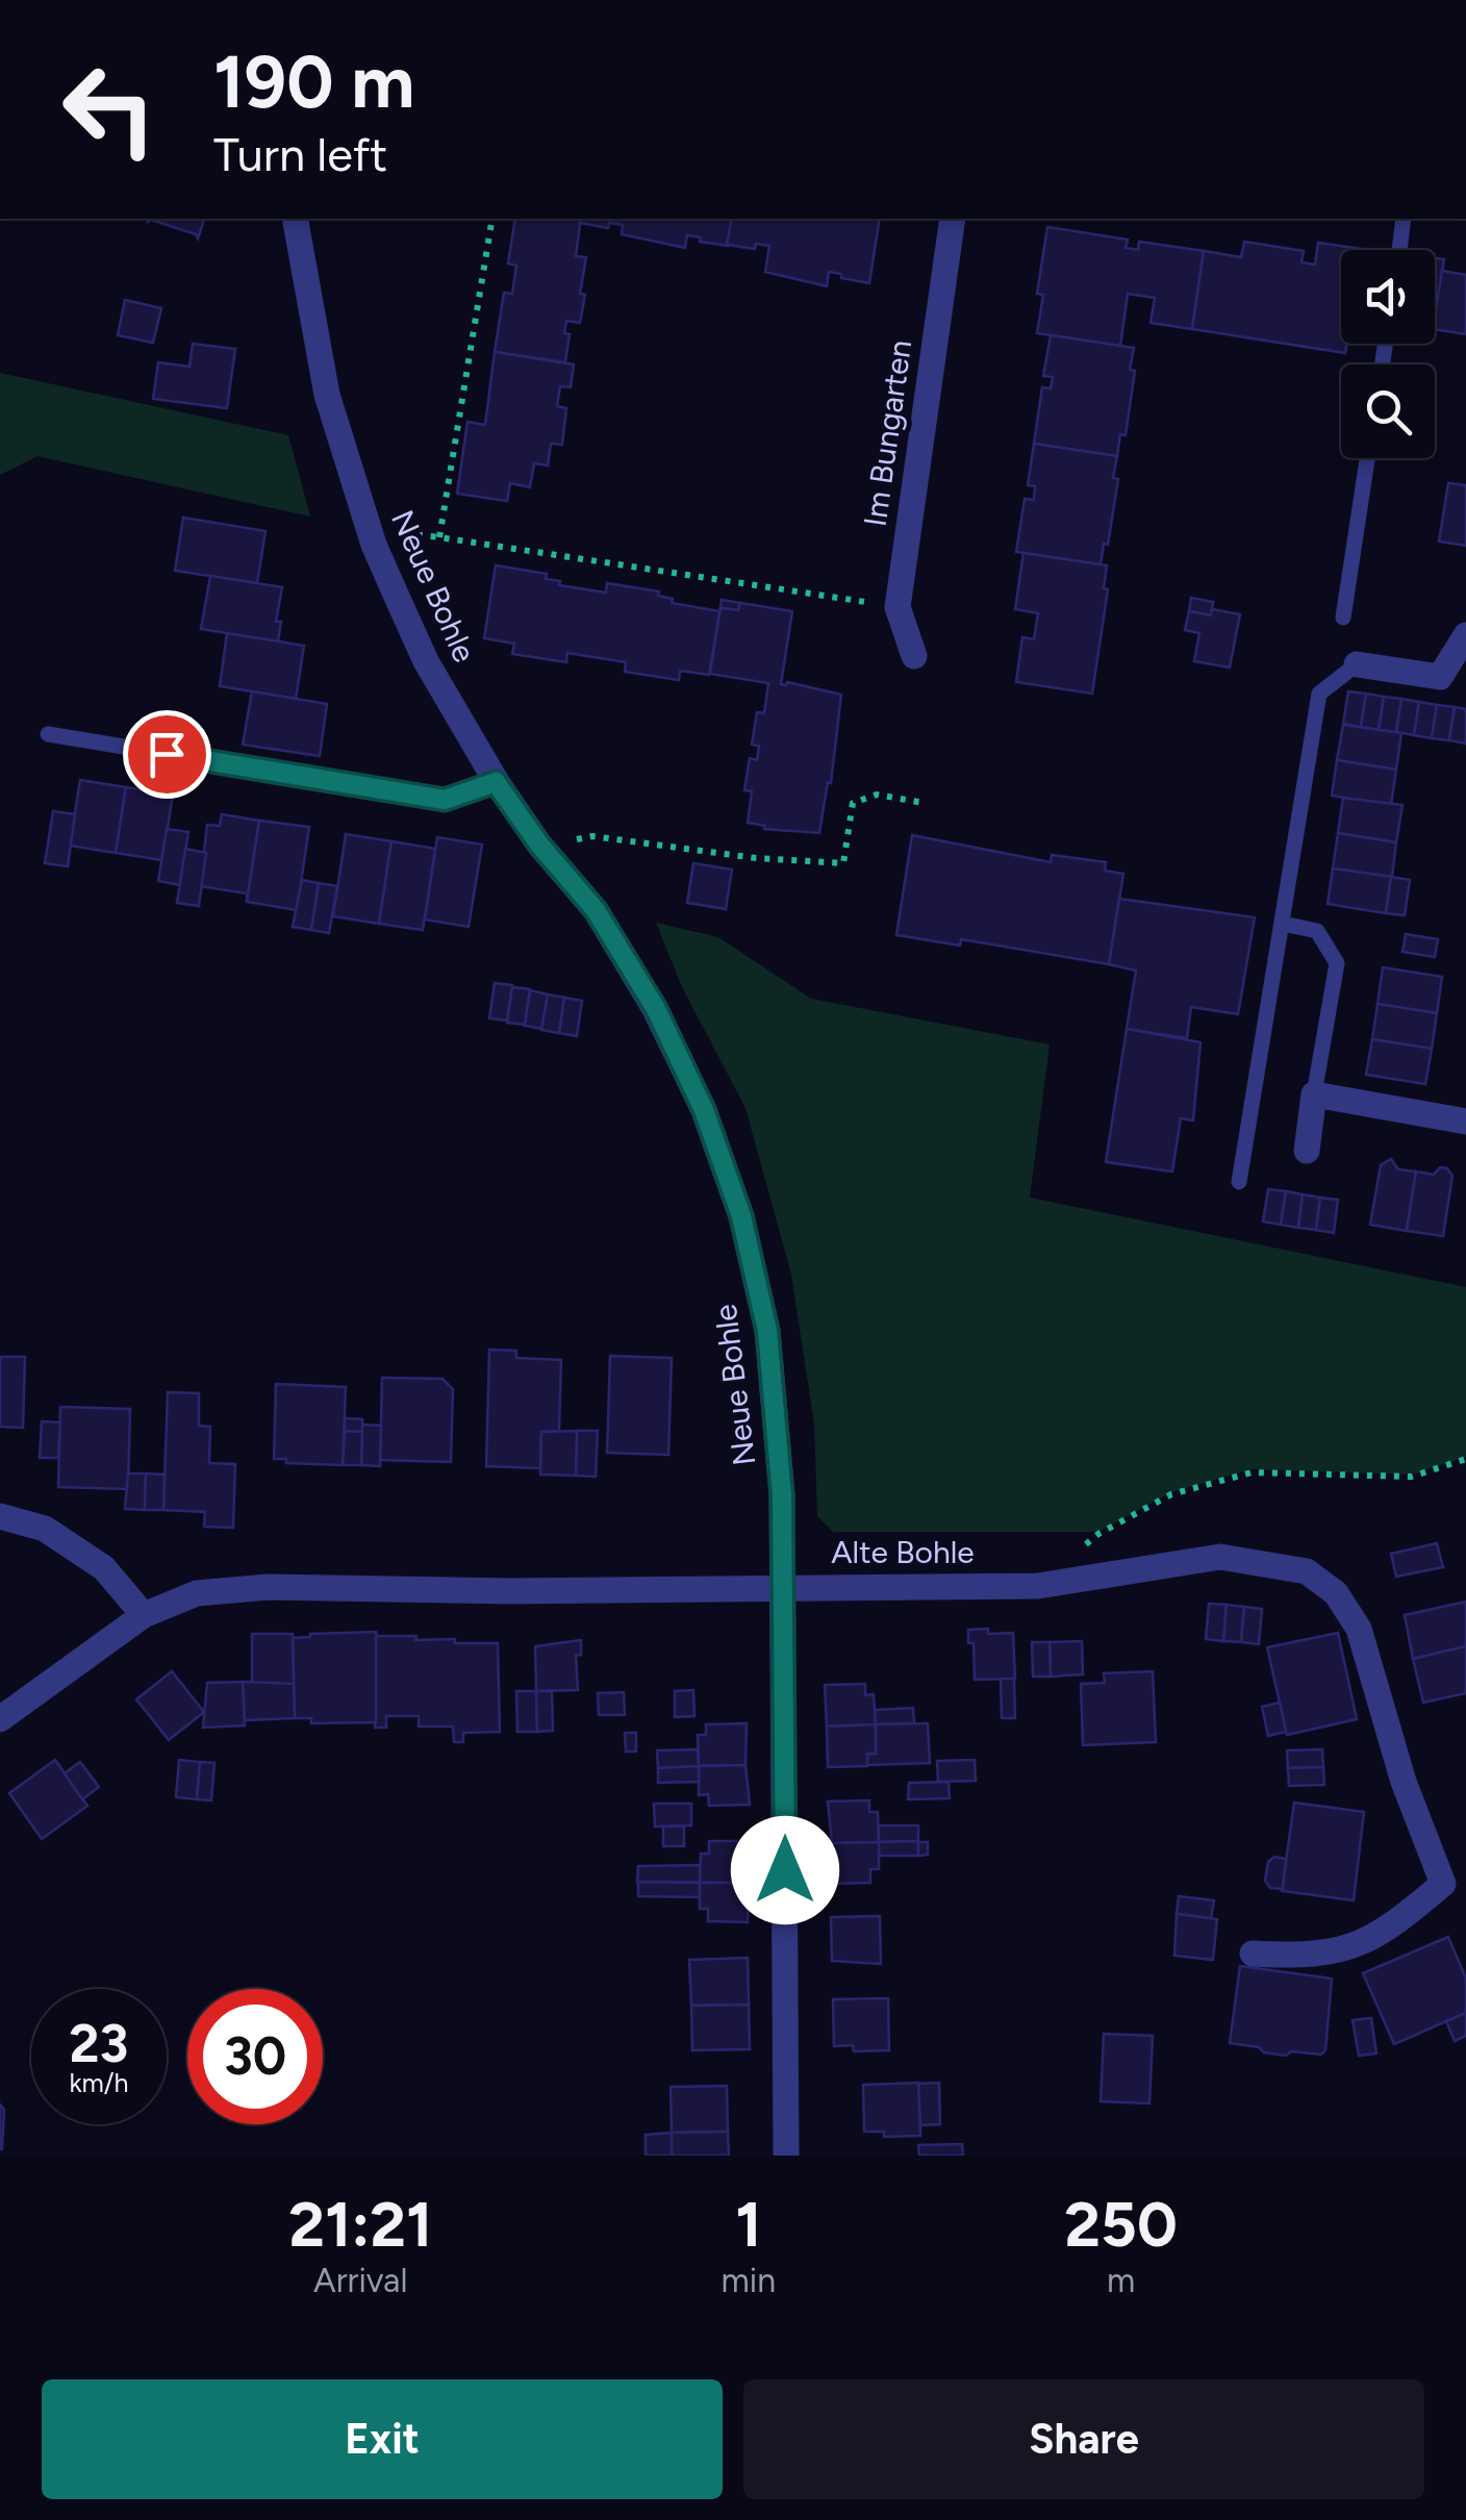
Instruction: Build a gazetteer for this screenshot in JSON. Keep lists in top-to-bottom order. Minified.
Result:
{"streets":{"street":["Im Bungarten","Neue Bohle","Alte Bohle"]},"crossings":[["Neue Bohle","Alte Bohle"]],"page":{"turn":["190 m","Turn left"],"speed":"23 km/h","limit":"30","eta":["21:21","Arrival","1","min","250","m"],"buttons":["Exit","Share"]}}
